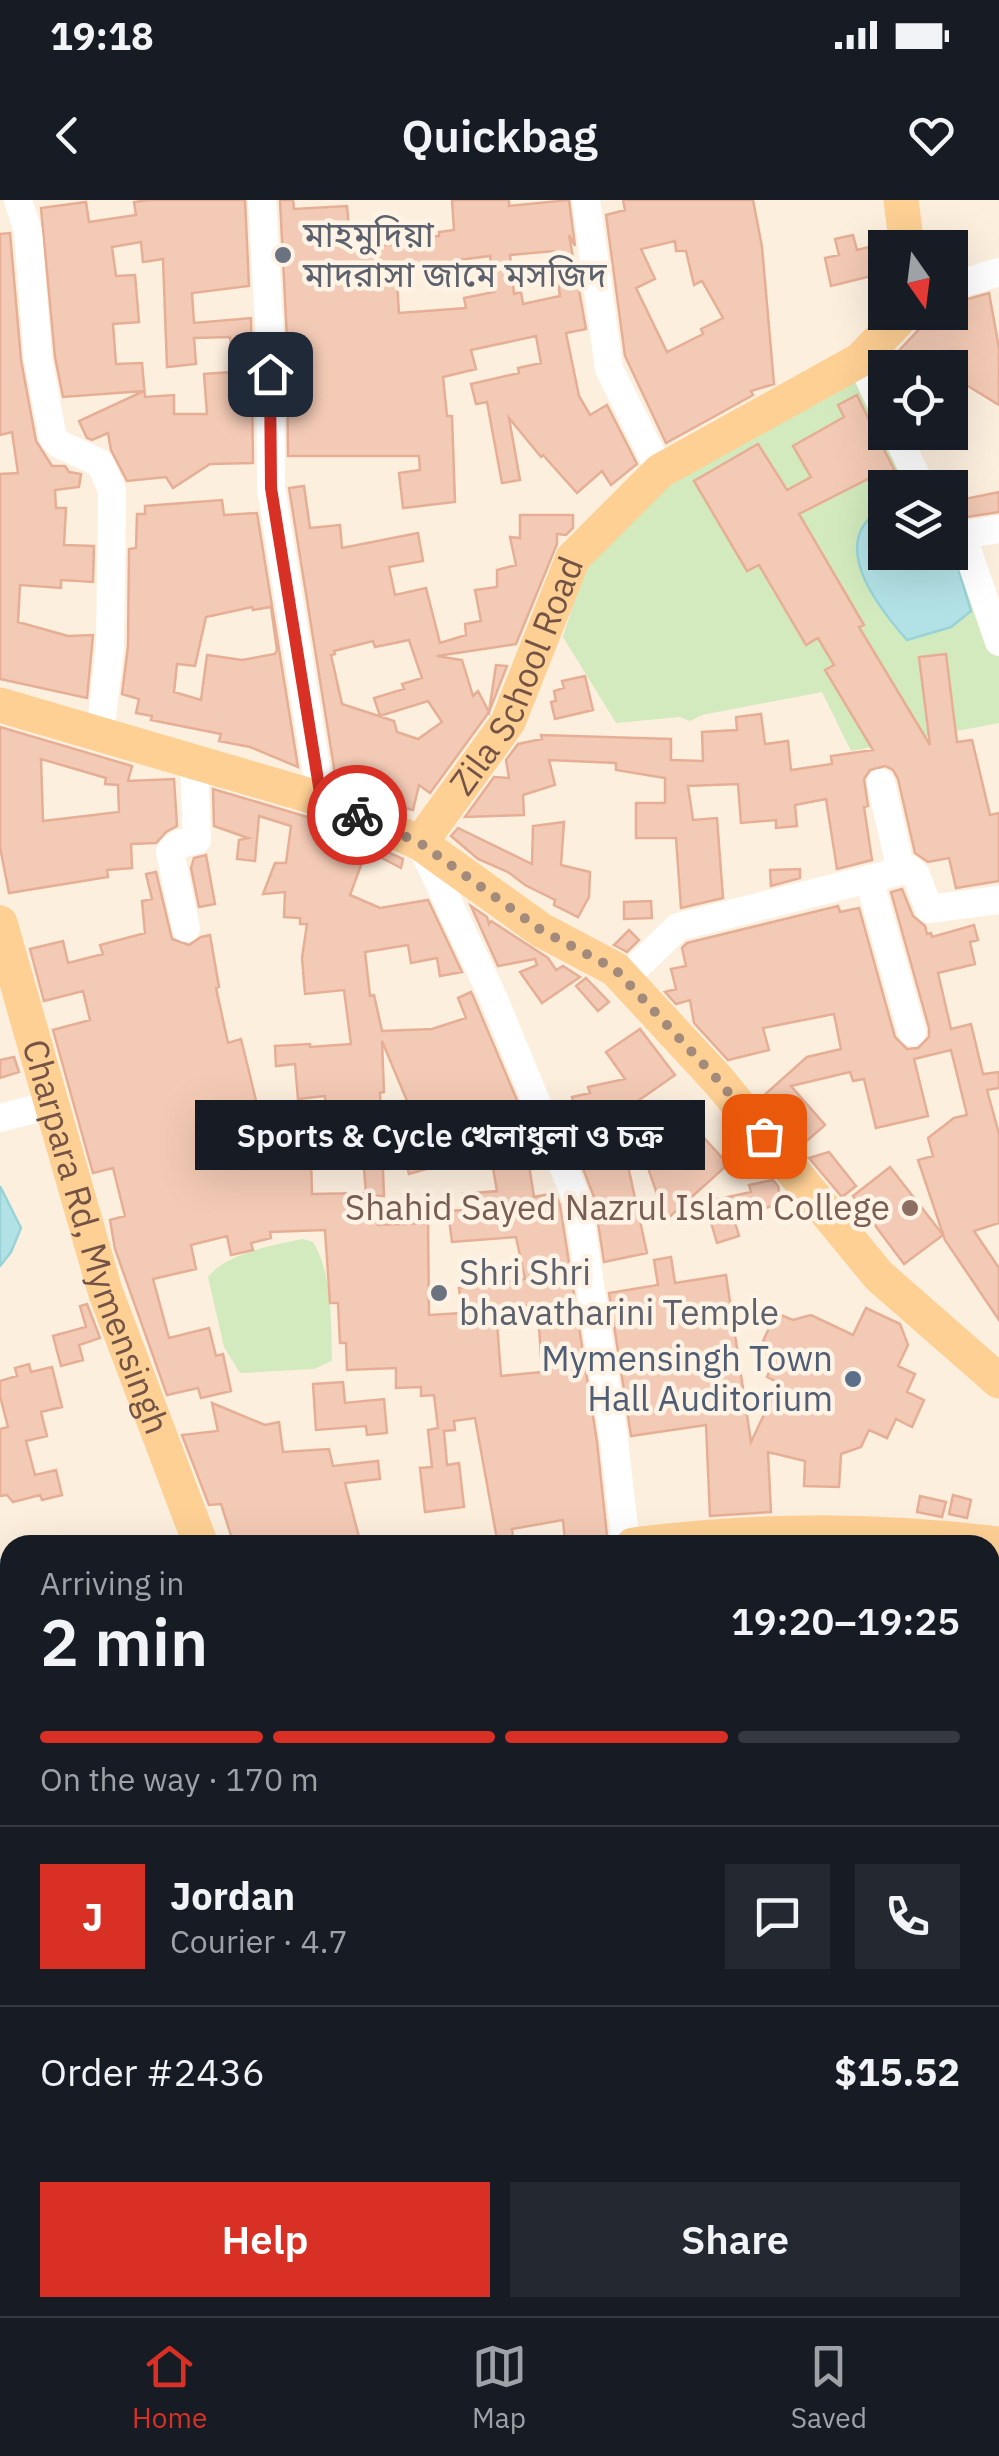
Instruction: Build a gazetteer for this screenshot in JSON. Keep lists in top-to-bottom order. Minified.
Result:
{"streets":{"main road":["Zila School Road","Charpara Rd, Mymensingh"]},"places":["মাহমুদিয়া মাদরাসা জামে মসজিদ","Sports & Cycle খেলাধুলা ও চক্র","Shahid Sayed Nazrul Islam College","Shri Shri bhavatharini Temple","Mymensingh Town Hall Auditorium"],"north":"bottom","page":{"status":"19:18","header":"Quickbag","bubble":"Sports & Cycle খেলাধুলা ও চক্র","heading":["2 min","Arriving in","19:20–19:25"],"panel":["Jordan","Courier · 4.7","Order #2436","$15.52"],"bar":"On the way · 170 m","round":"J","buttons":["Help","Share"],"tabs":["Home","Map","Saved"]}}
